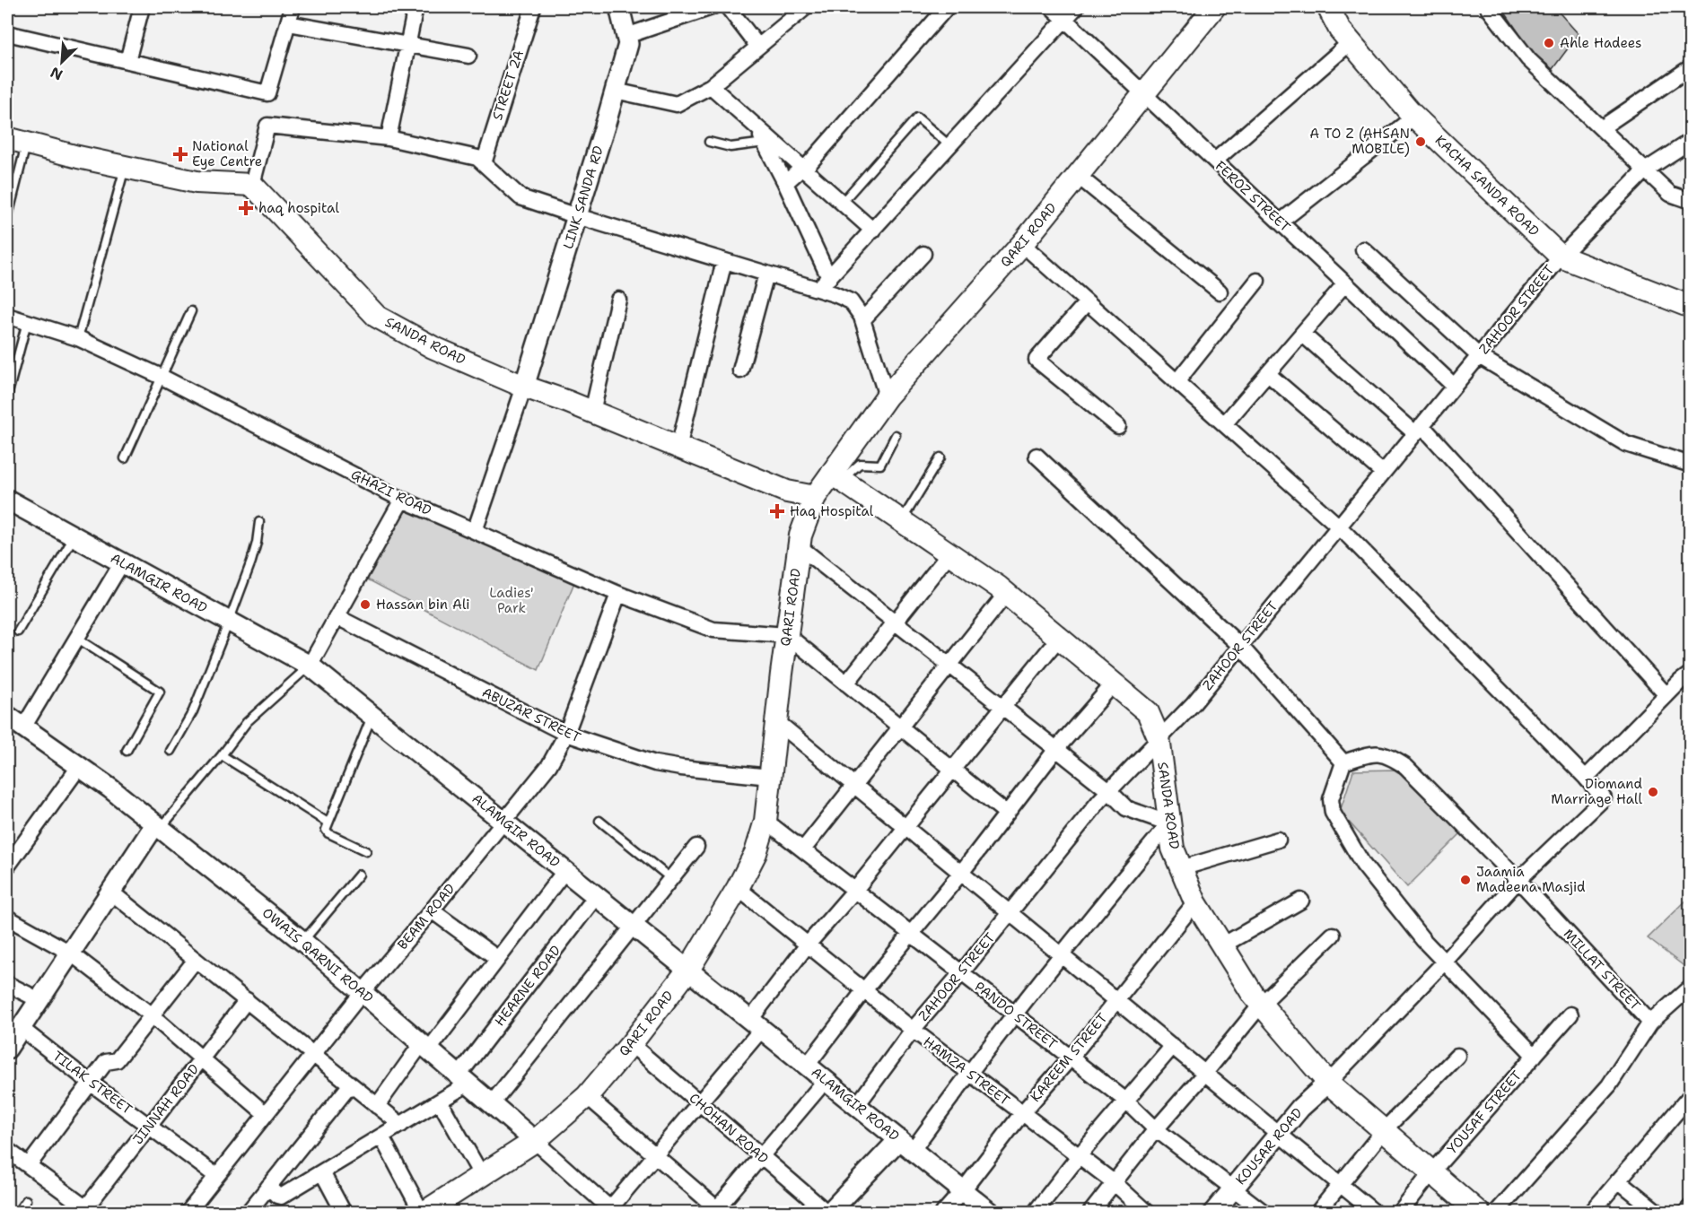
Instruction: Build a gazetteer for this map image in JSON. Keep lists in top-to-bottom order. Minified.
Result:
{"streets":{"main road":["KACHA SANDA ROAD","QARI ROAD","SANDA ROAD"],"street":["STREET 2A","FEROZ STREET","LINK SANDA RD","ZAHOOR STREET","GHAZI ROAD","ALAMGIR ROAD","ABUZAR STREET","BEAM ROAD","OWAIS QARNI ROAD","MILLAT STREET","HEARNE ROAD","PANDO STREET","KAREEM STREET","HAMZA STREET","TILAK STREET","JINNAH ROAD","YOUSAF STREET","CHOHAN ROAD","KOUSAR ROAD"]},"crossings":[["KACHA SANDA ROAD","ZAHOOR STREET"],["FEROZ STREET","QARI ROAD"],["FEROZ STREET","ZAHOOR STREET"],["LINK SANDA RD","SANDA ROAD"],["QARI ROAD","SANDA ROAD"],["QARI ROAD","GHAZI ROAD"],["QARI ROAD","ALAMGIR ROAD"],["QARI ROAD","ABUZAR STREET"],["QARI ROAD","OWAIS QARNI ROAD"],["QARI ROAD","PANDO STREET"],["QARI ROAD","HAMZA STREET"],["QARI ROAD","CHOHAN ROAD"],["ZAHOOR STREET","SANDA ROAD"],["ZAHOOR STREET","ALAMGIR ROAD"],["ZAHOOR STREET","PANDO STREET"],["ZAHOOR STREET","HAMZA STREET"],["SANDA ROAD","KAREEM STREET"],["SANDA ROAD","YOUSAF STREET"],["SANDA ROAD","KOUSAR ROAD"],["GHAZI ROAD","BEAM ROAD"],["ALAMGIR ROAD","BEAM ROAD"],["ALAMGIR ROAD","HEARNE ROAD"],["ALAMGIR ROAD","KAREEM STREET"],["ABUZAR STREET","BEAM ROAD"],["BEAM ROAD","OWAIS QARNI ROAD"],["BEAM ROAD","TILAK STREET"],["OWAIS QARNI ROAD","HEARNE ROAD"],["PANDO STREET","KAREEM STREET"],["PANDO STREET","KOUSAR ROAD"],["KAREEM STREET","HAMZA STREET"],["TILAK STREET","JINNAH ROAD"]],"parks":["Ladies' Park"],"places":{"other":["Ahle Hadees","A TO Z (AHSAN MOBILE)","Hassan bin Ali","Diomand Marriage Hall","Jaamia Madeena Masjid"],"health":["National Eye Centre","haq hospital","Haq Hospital"]},"north":"bottom left"}
